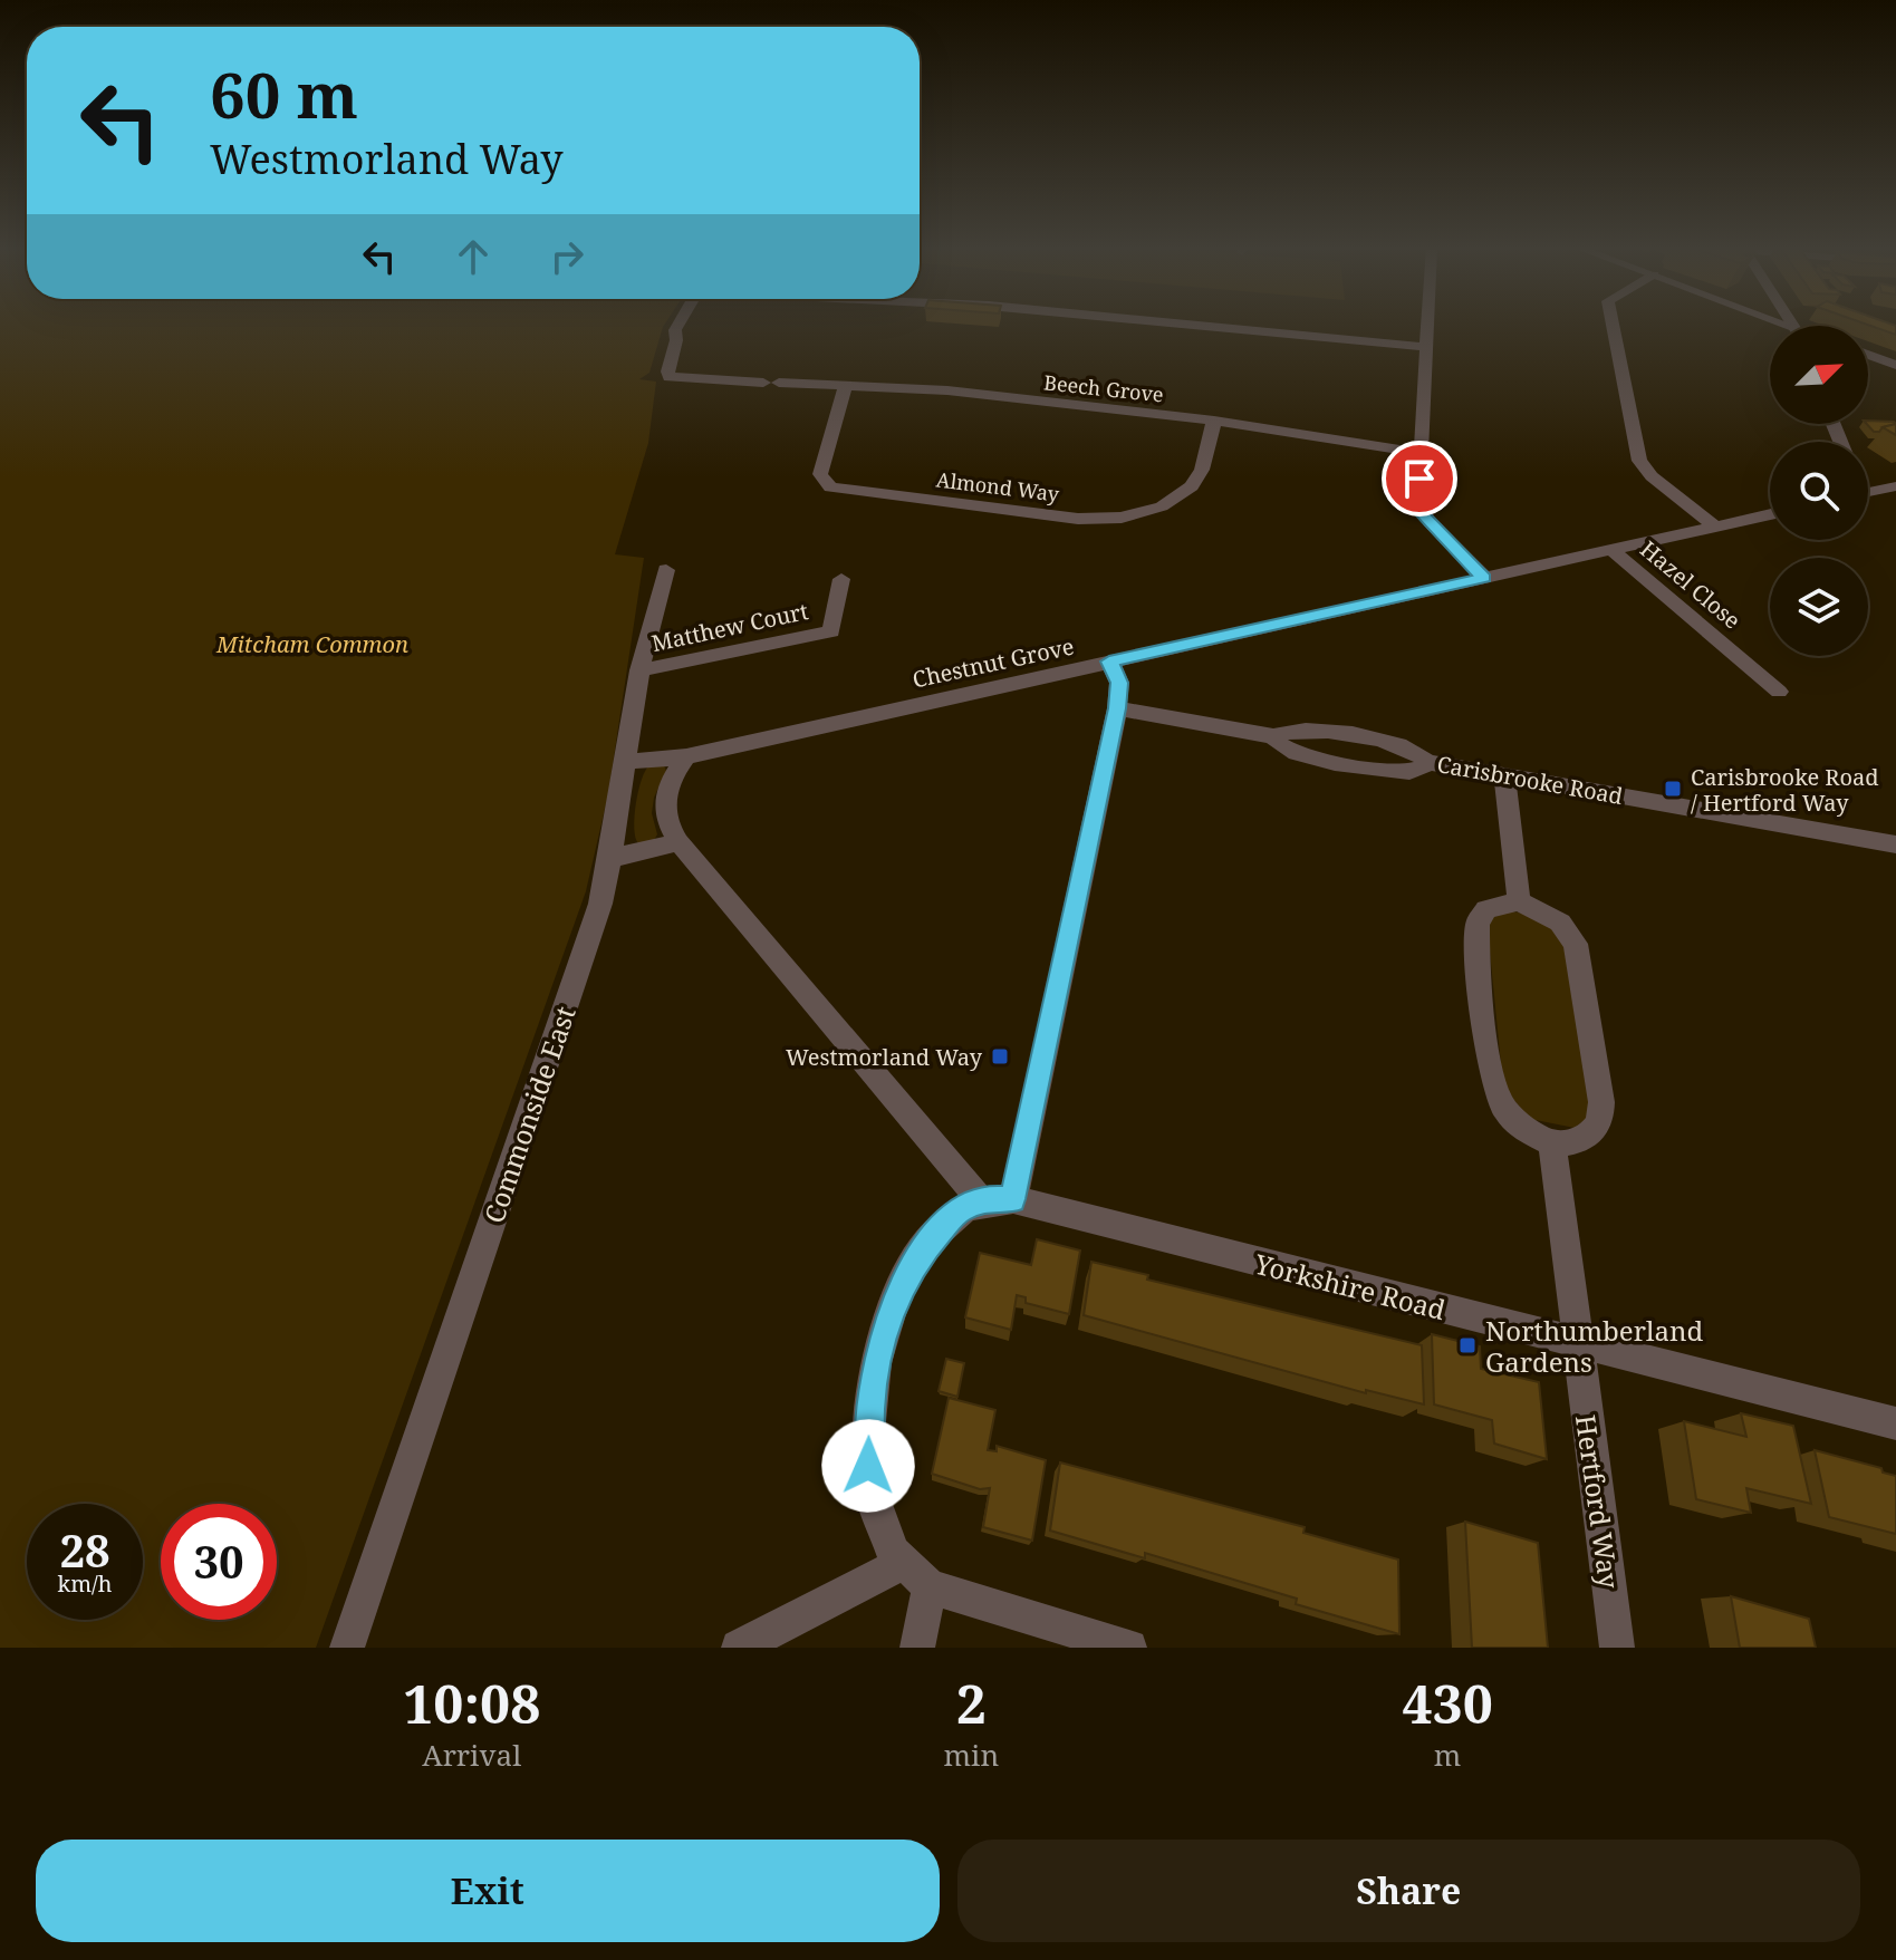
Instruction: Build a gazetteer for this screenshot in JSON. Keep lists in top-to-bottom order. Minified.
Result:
{"streets":{"street":["Beech Grove","Almond Way","Hazel Close","Matthew Court","Chestnut Grove","Carisbrooke Road","Commonside East","Yorkshire Road","Hertford Way"]},"crossings":[["Beech Grove","Almond Way"],["Hazel Close","Chestnut Grove"],["Matthew Court","Commonside East"],["Chestnut Grove","Commonside East"],["Yorkshire Road","Hertford Way"]],"parks":["Mitcham Common"],"places":{"transit":["Carisbrooke Road / Hertford Way","Westmorland Way","Northumberland Gardens"]},"north":"top right","page":{"turn":["60 m","Westmorland Way"],"speed":"28 km/h","limit":"30","eta":["10:08","Arrival","2","min","430","m"],"buttons":["Exit","Share"]}}
